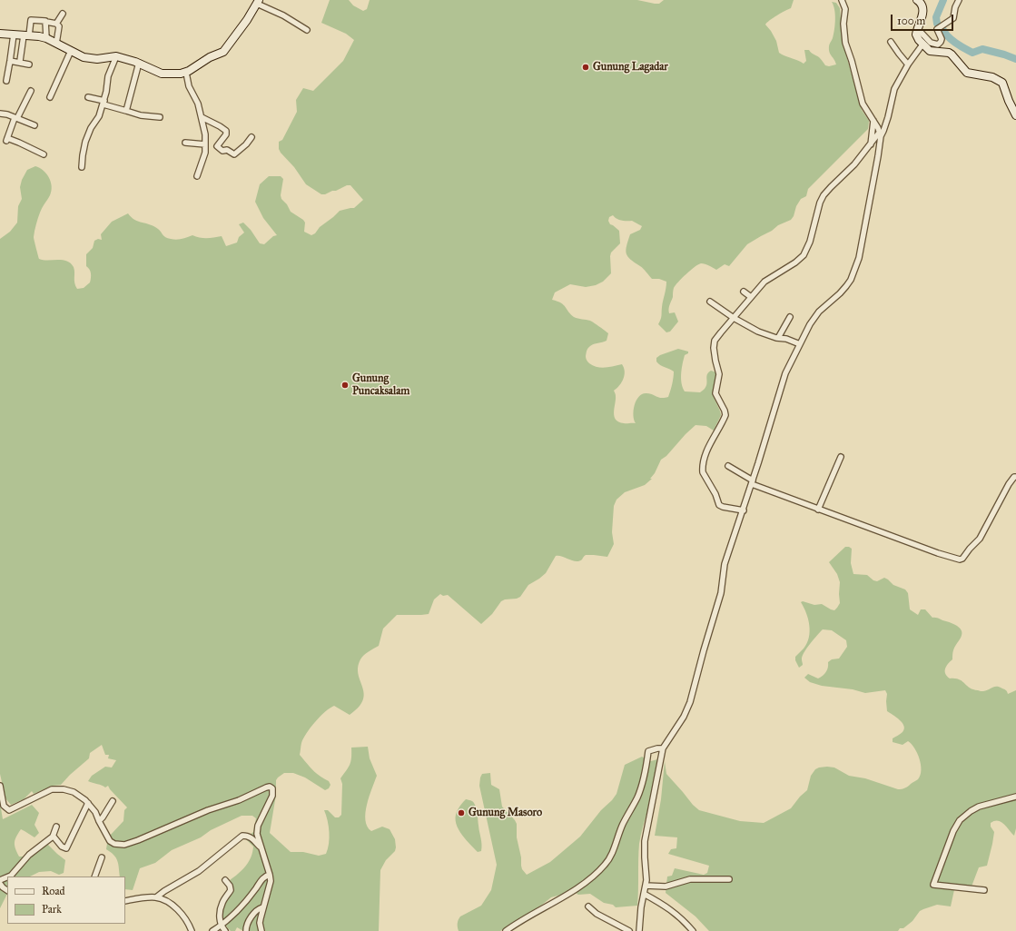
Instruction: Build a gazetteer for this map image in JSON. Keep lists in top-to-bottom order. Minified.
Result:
{"places":["Gunung Lagadar","Gunung Puncaksalam","Gunung Masoro"],"legend":["Road","Park"],"scale_bar":"100 m"}
